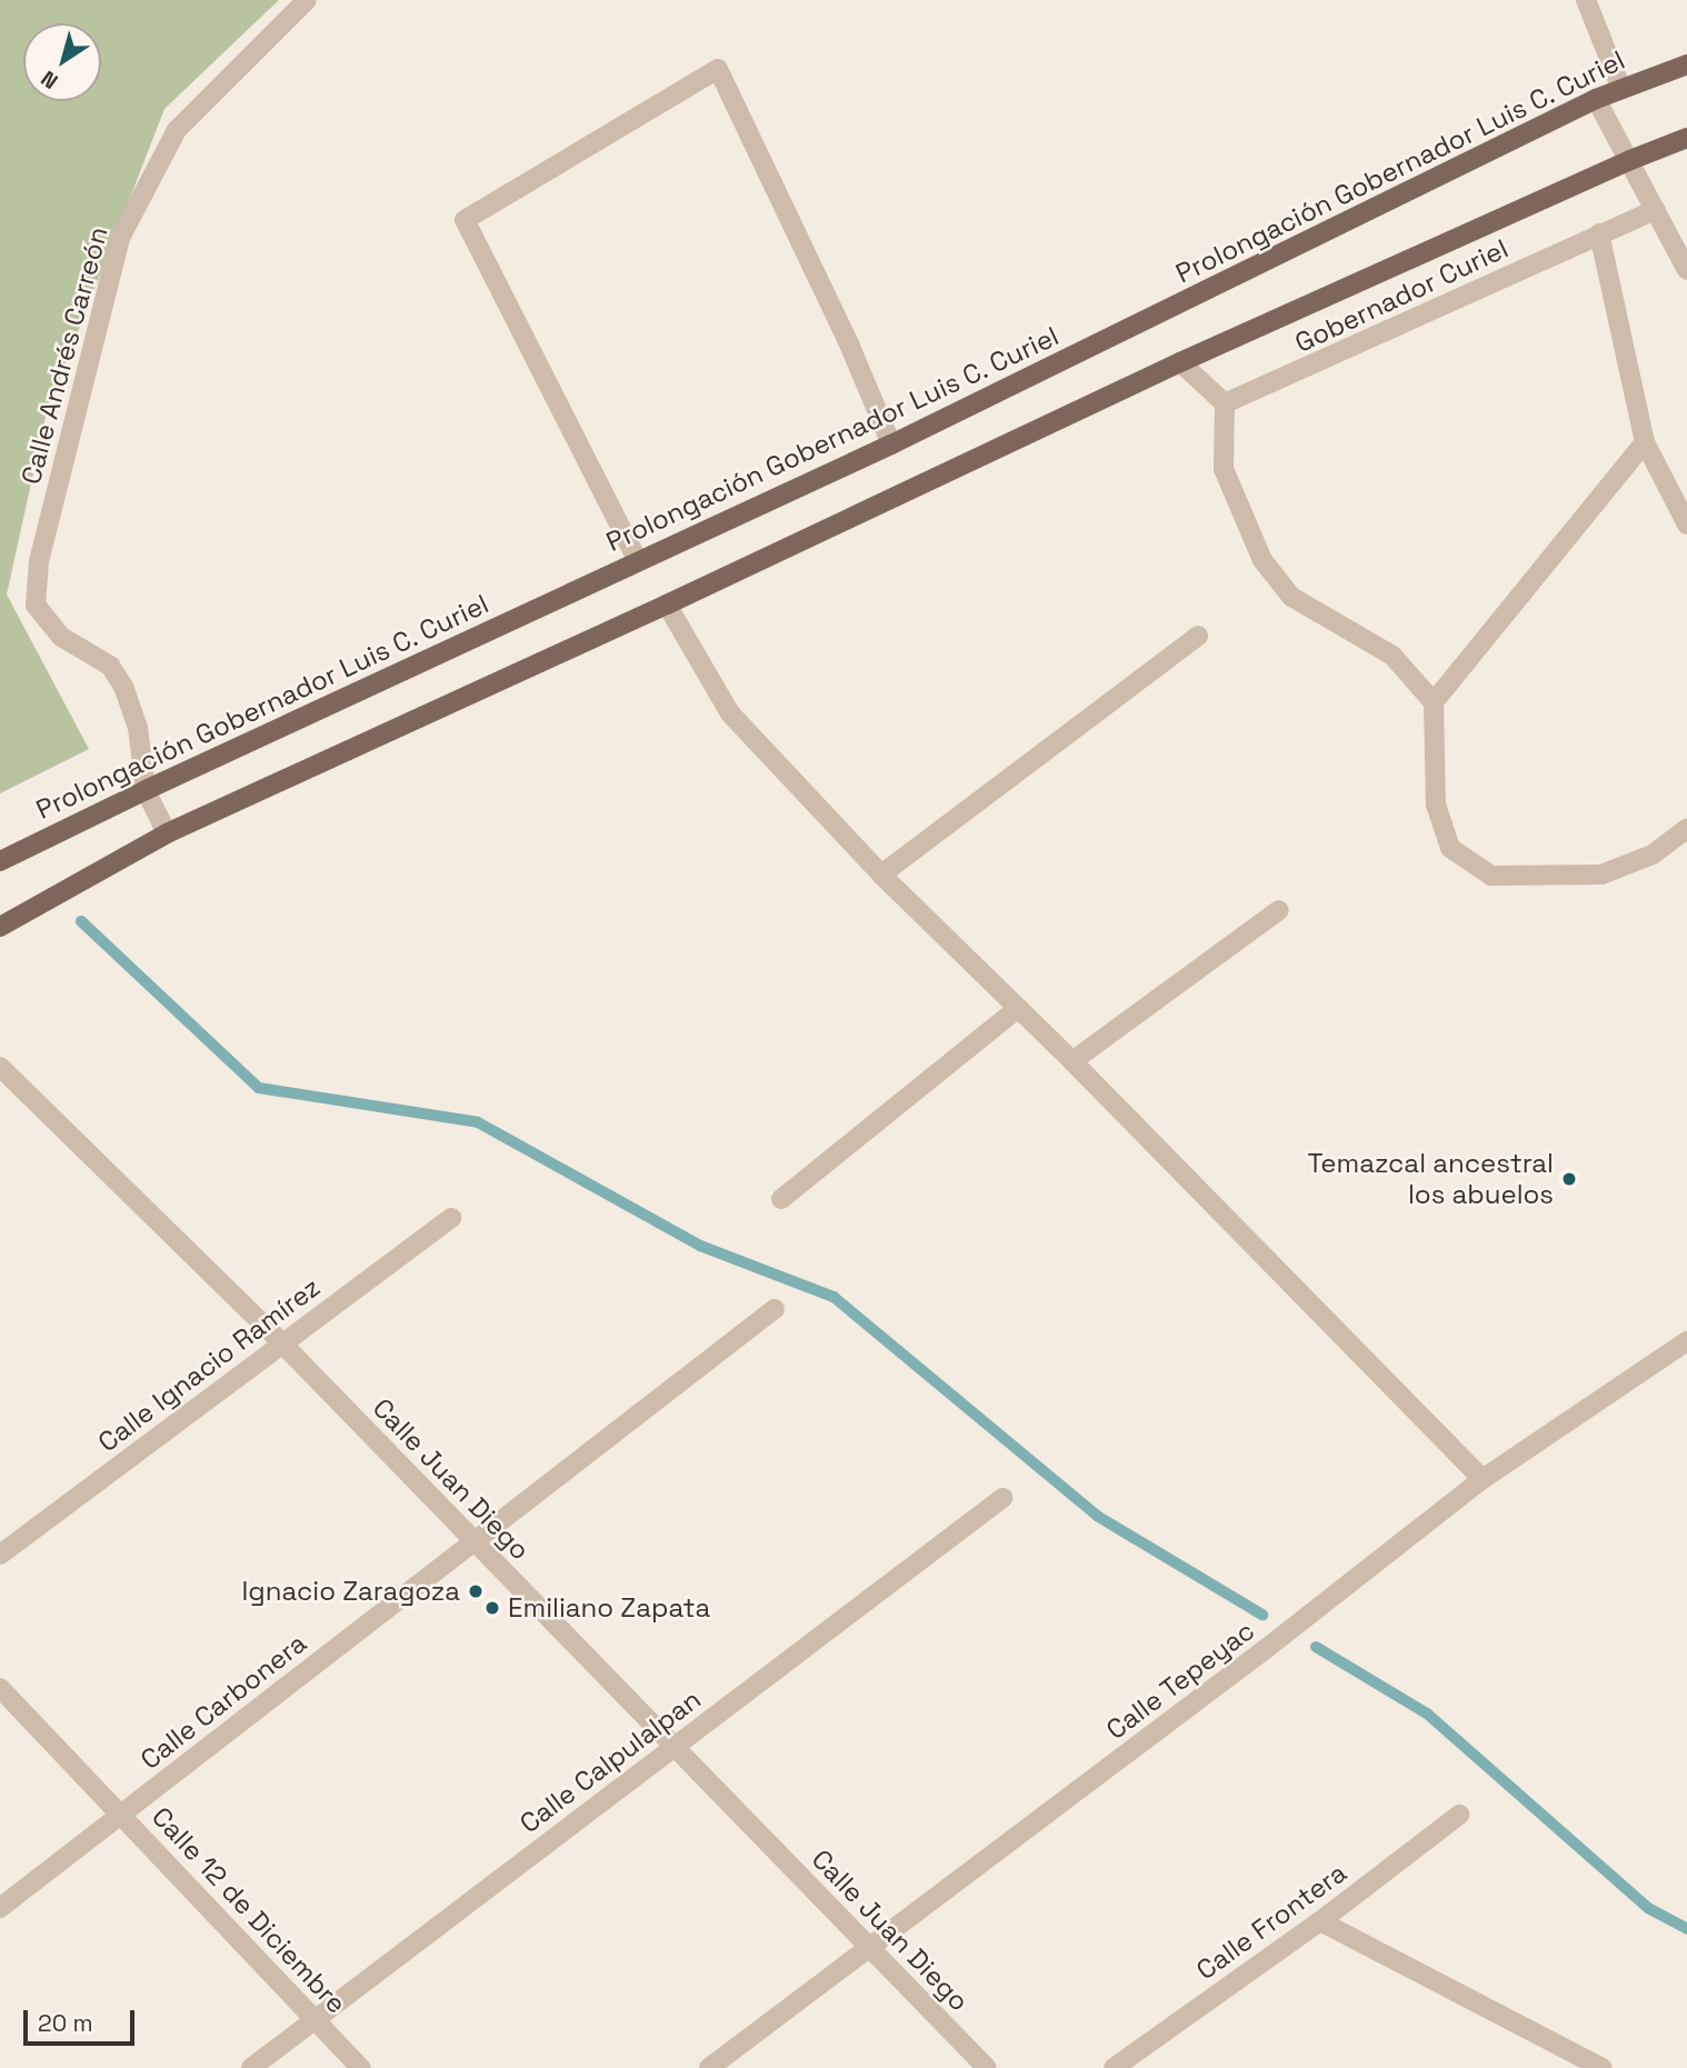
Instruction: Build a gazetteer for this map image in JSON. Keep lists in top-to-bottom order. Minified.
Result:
{"streets":{"main road":["Prolongación Gobernador Luis C. Curiel"],"street":["Gobernador Curiel","Calle Andrés Carreón","Calle Ignacio Ramírez","Calle Juan Diego","Calle Tepeyac","Calle Carbonera","Calle Calpulalpan","Calle 12 de Diciembre","Calle Frontera"]},"crossings":[["Prolongación Gobernador Luis C. Curiel","Calle Andrés Carreón"],["Calle Ignacio Ramírez","Calle Juan Diego"],["Calle Juan Diego","Calle Tepeyac"],["Calle Juan Diego","Calle Carbonera"],["Calle Juan Diego","Calle Calpulalpan"],["Calle Carbonera","Calle 12 de Diciembre"],["Calle Calpulalpan","Calle 12 de Diciembre"]],"places":["Temazcal ancestral los abuelos","Ignacio Zaragoza","Emiliano Zapata"],"scale_bar":"20 m","north":"bottom left"}
